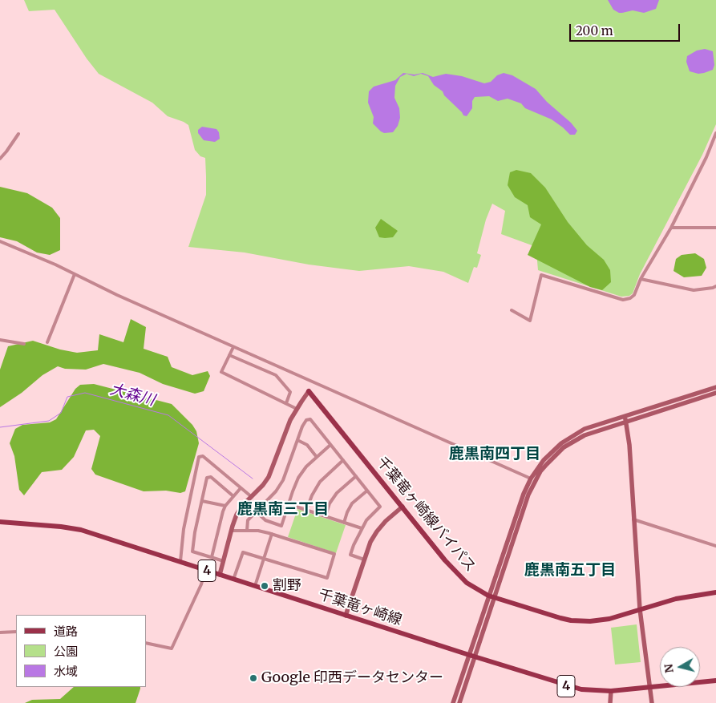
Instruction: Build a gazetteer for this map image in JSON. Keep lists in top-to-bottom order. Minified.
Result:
{"streets":{"main road":["千葉竜ヶ崎線バイパス","4","千葉竜ヶ崎線"]},"districts":["鹿黒南四丁目","鹿黒南三丁目","鹿黒南五丁目"],"water":["大森川"],"places":["割野","Google 印西データセンター"],"legend":["道路","公園","水域"],"scale_bar":"200 m","north":"left"}
